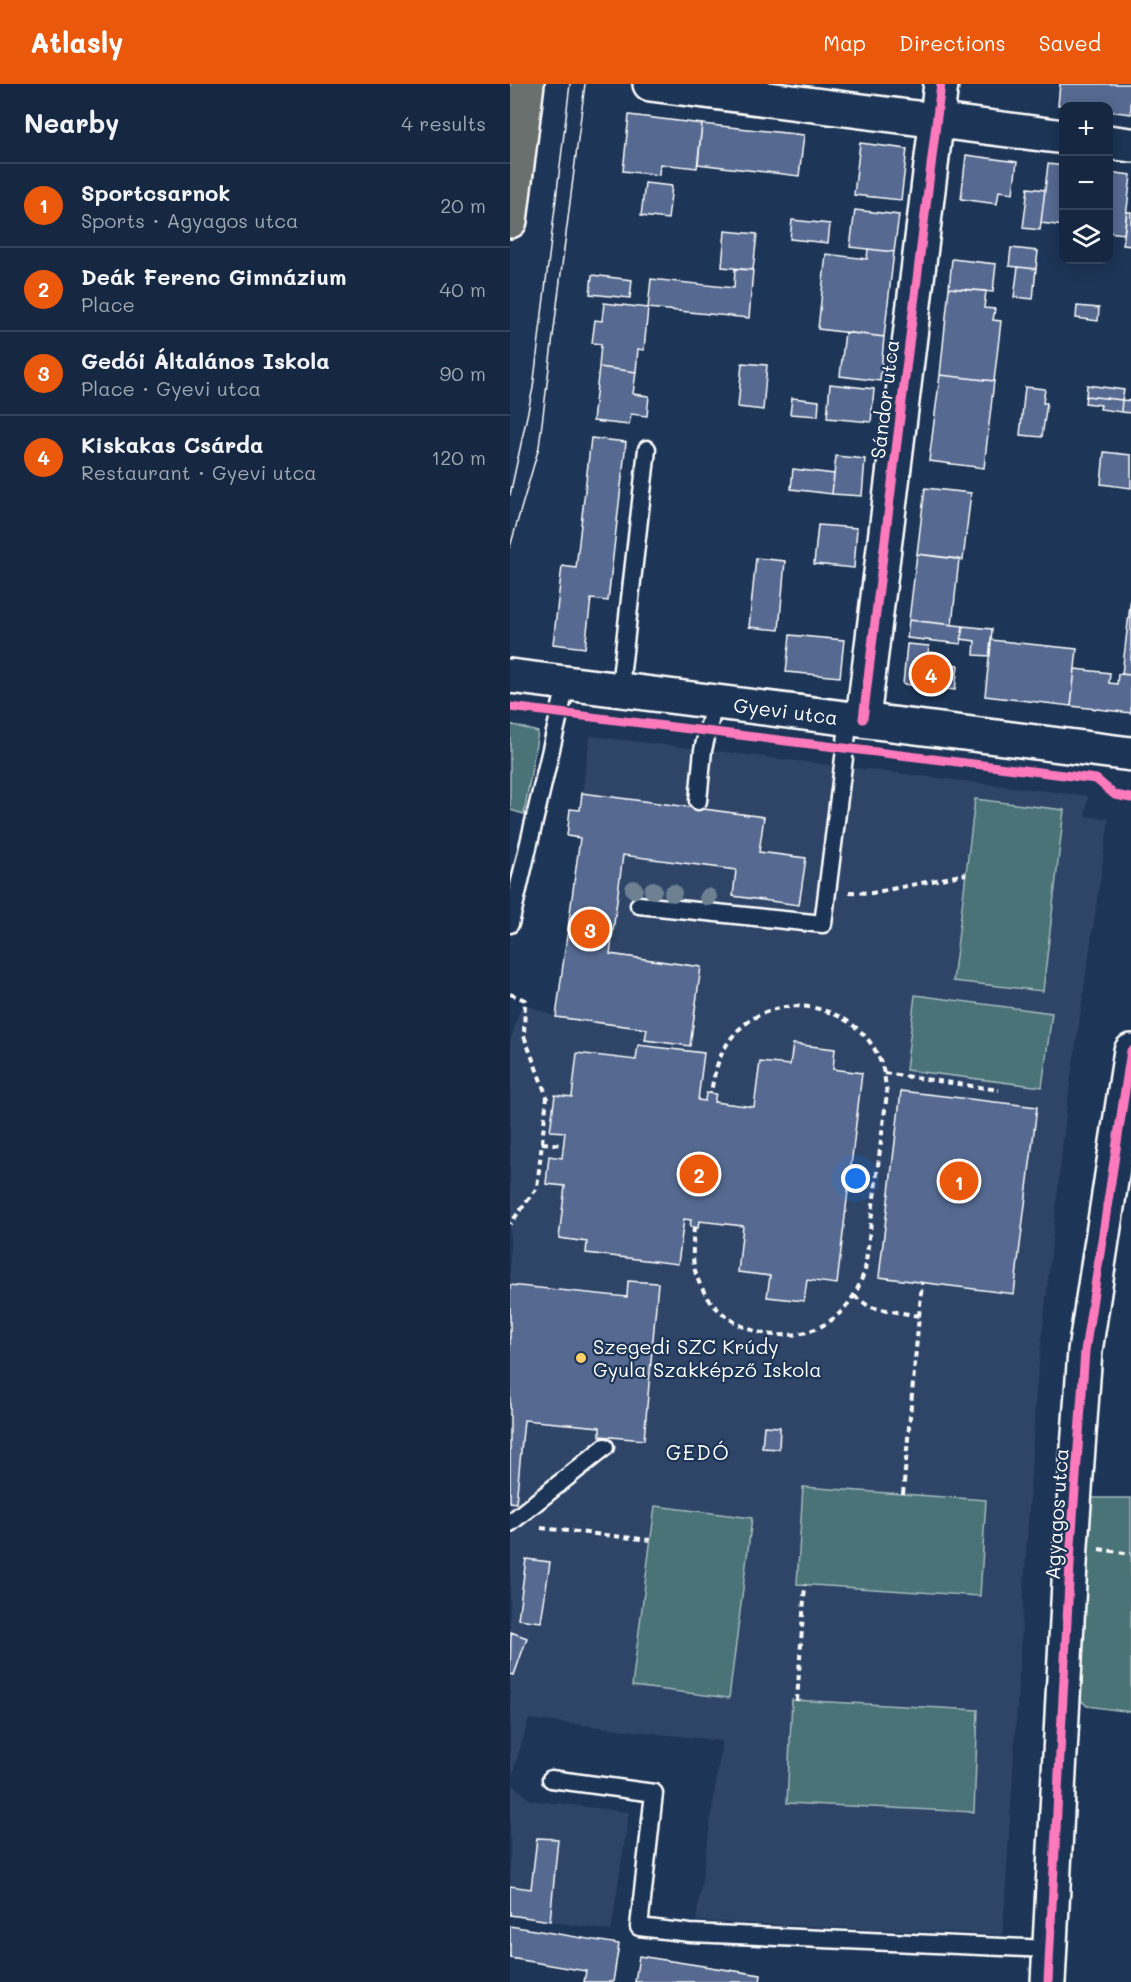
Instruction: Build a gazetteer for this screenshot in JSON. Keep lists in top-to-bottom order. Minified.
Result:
{"streets":{"street":["Sándor utca","Gyevi utca","Agyagos utca"]},"crossings":[["Sándor utca","Gyevi utca"]],"districts":["GEDÓ"],"places":["Szegedi SZC Krúdy Gyula Szakképző Iskola"],"page":{"header":"Atlasly","nav":["Map","Directions","Saved"],"heading":["Nearby","4 results"],"map_buttons":["+","−"],"list":[{"mark":"1","name":"Sportcsarnok","note":"Sports · Agyagos utca","value":"20 m"},{"mark":"2","name":"Deák Ferenc Gimnázium","note":"Place","value":"40 m"},{"mark":"3","name":"Gedói Általános Iskola","note":"Place · Gyevi utca","value":"90 m"},{"mark":"4","name":"Kiskakas Csárda","note":"Restaurant · Gyevi utca","value":"120 m"}],"pins":["4","3","2","1"]}}
